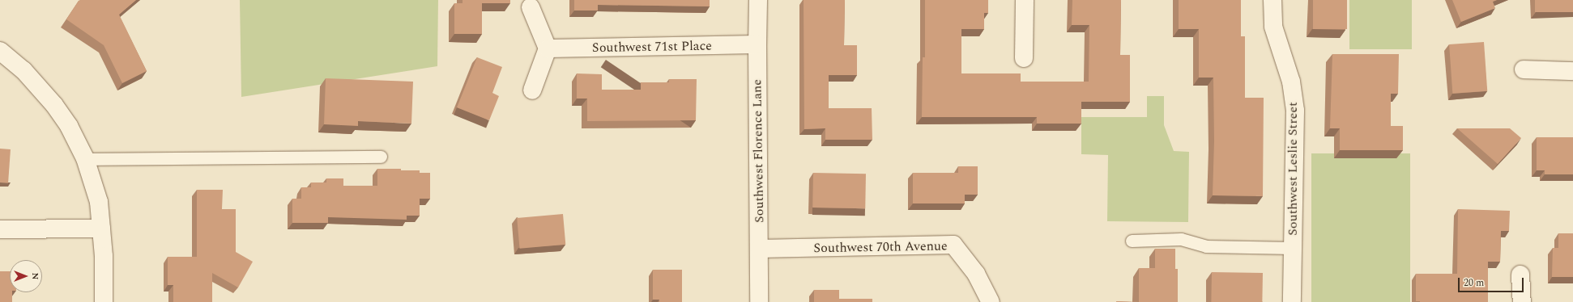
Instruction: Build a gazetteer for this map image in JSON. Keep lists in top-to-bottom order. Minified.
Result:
{"streets":{"street":["Southwest 71st Place","Southwest Florence Lane","Southwest Leslie Street","Southwest 70th Avenue"]},"crossings":[["Southwest 71st Place","Southwest Florence Lane"],["Southwest Florence Lane","Southwest 70th Avenue"]],"scale_bar":"20 m","north":"right"}
